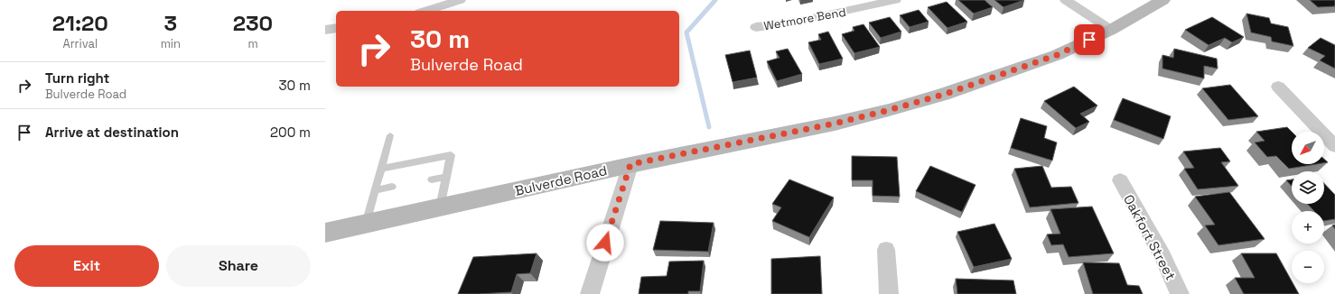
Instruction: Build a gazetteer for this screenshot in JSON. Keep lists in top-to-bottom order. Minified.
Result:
{"streets":{"main road":["Bulverde Road"],"street":["Wetmore Bend","Oakfort Street"]},"north":"bottom left","page":{"eta":["21:20","Arrival","3","min","230","m"],"turn":["30 m","Bulverde Road"],"list":[{"name":"Turn right","note":"Bulverde Road","value":"30 m"},{"name":"Arrive at destination","value":"200 m"}],"map_buttons":["+","−"],"buttons":["Exit","Share"]}}
